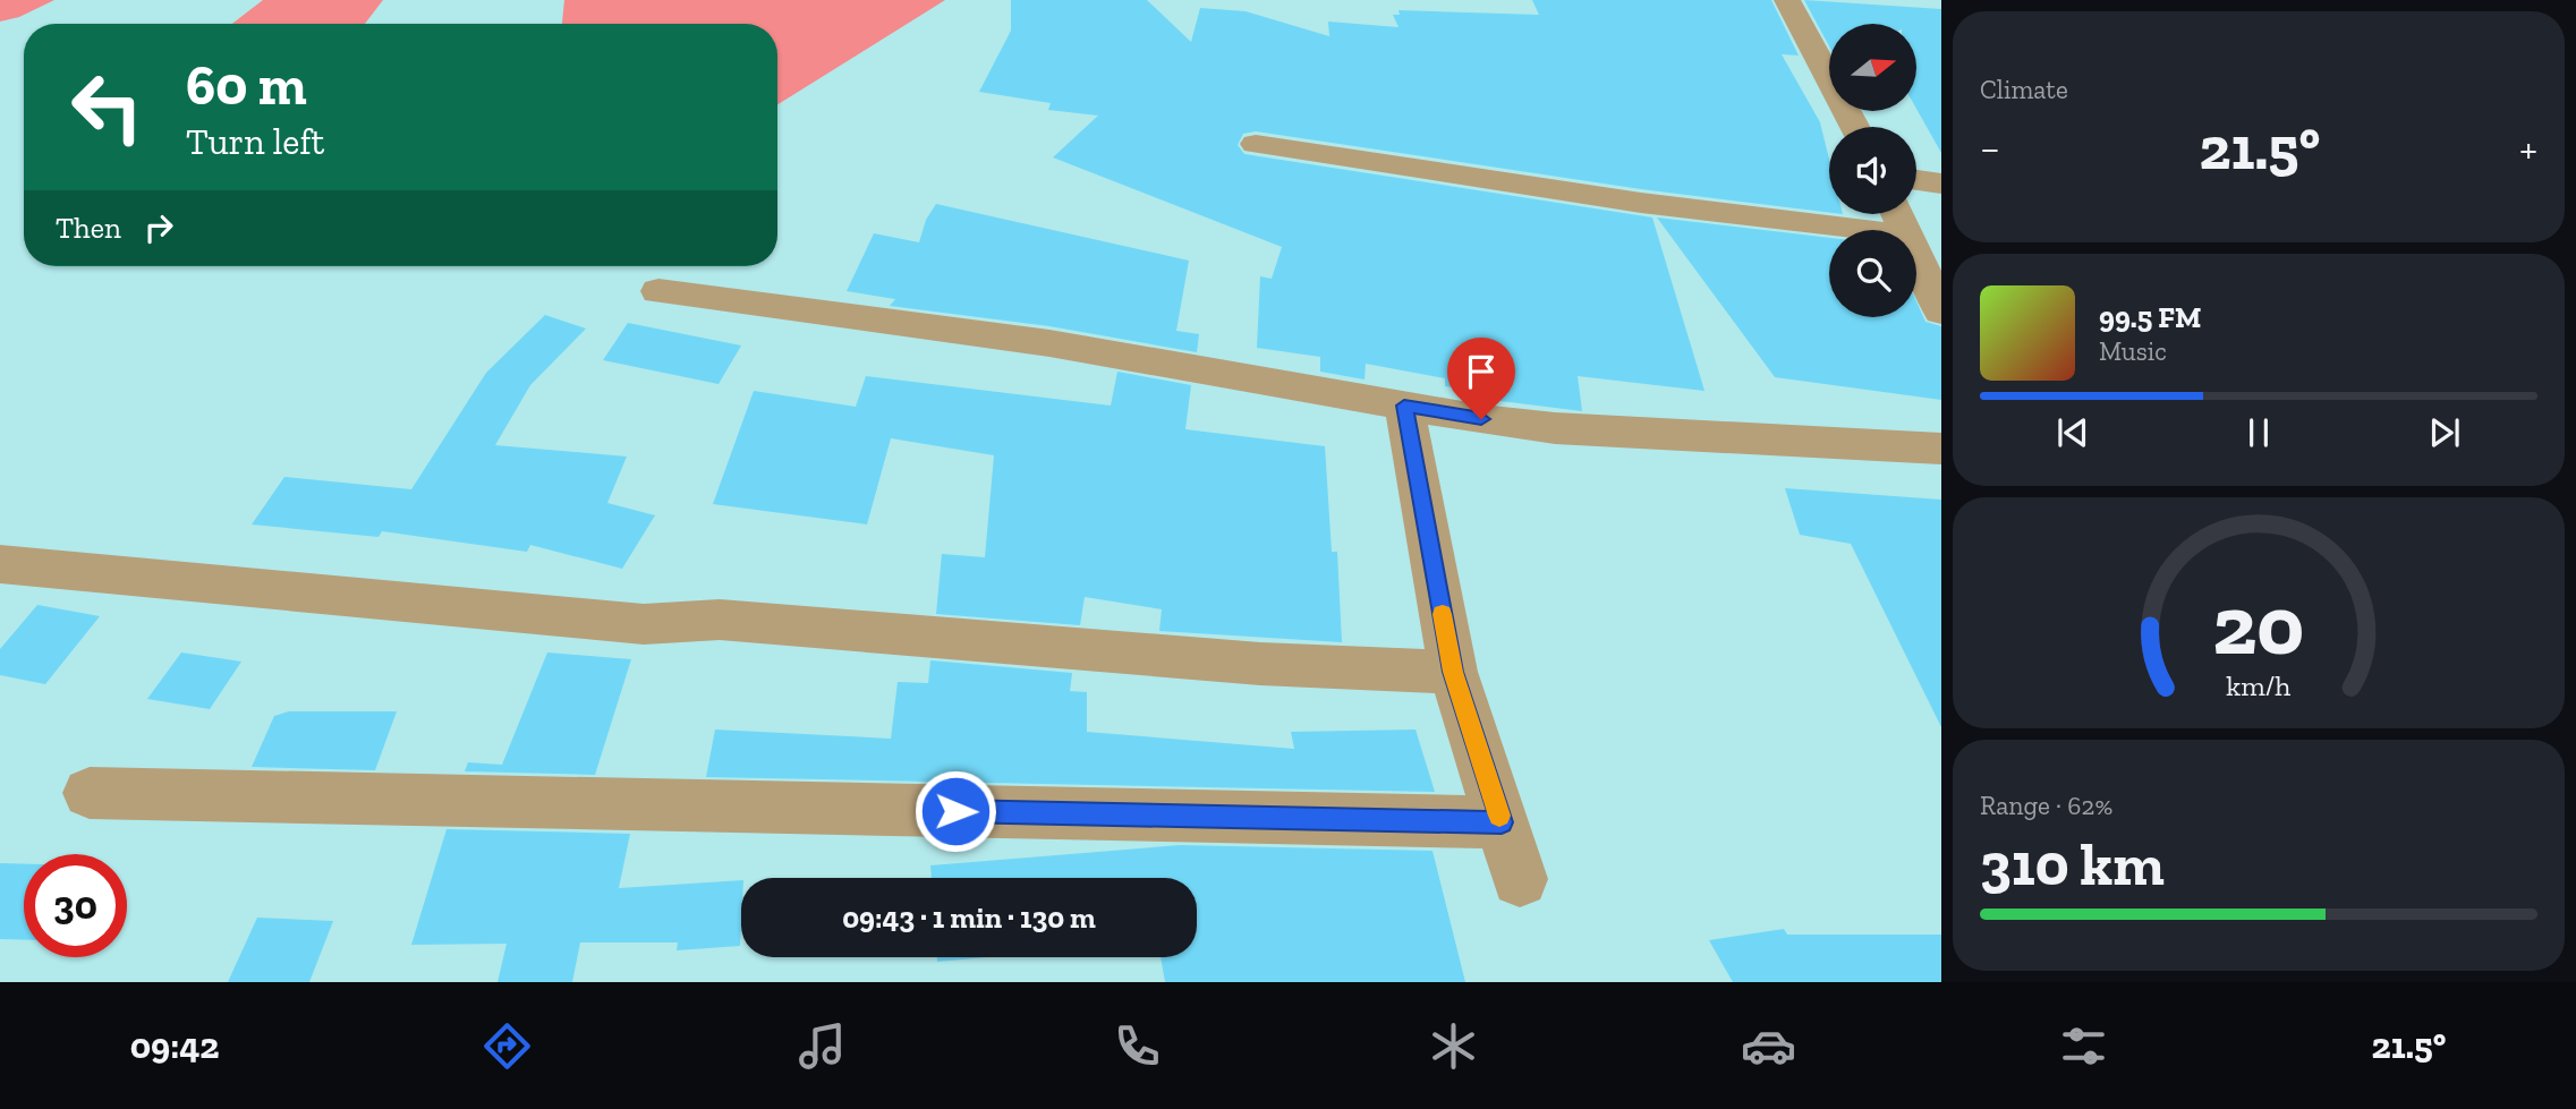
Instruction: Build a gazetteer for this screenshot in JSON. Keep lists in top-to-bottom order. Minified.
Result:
{"north":"right","page":{"tile":["Climate",["Range · 62%","310 km"]],"turn":["60 m","Turn left"],"heat":["−","21.5°","+"],"then":"Then","song":["99.5 FM","Music"],"limit":"30","trip":"09:43 · 1 min · 130 m","tabs":["09:42","21.5°"],"gauge":["20","km/h"]}}
